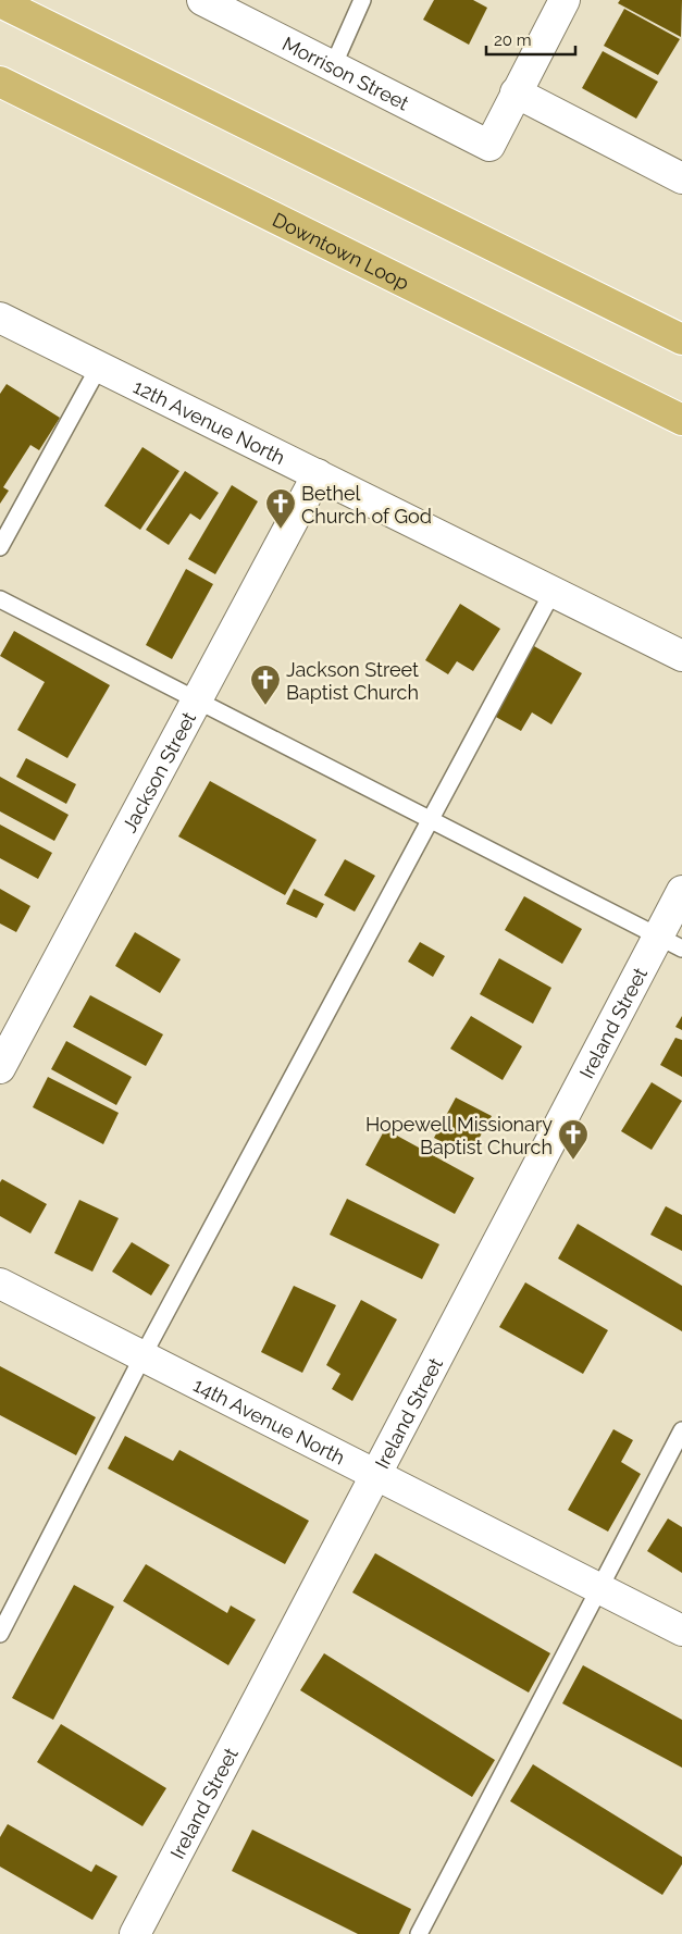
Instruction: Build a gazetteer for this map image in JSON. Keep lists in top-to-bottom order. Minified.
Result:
{"streets":{"highway":["Downtown Loop"],"street":["Morrison Street","12th Avenue North","Jackson Street","Ireland Street","14th Avenue North"]},"crossings":[["12th Avenue North","Jackson Street"],["Ireland Street","14th Avenue North"]],"places":{"church":["Bethel Church of God","Jackson Street Baptist Church","Hopewell Missionary Baptist Church"]},"scale_bar":"20 m"}
